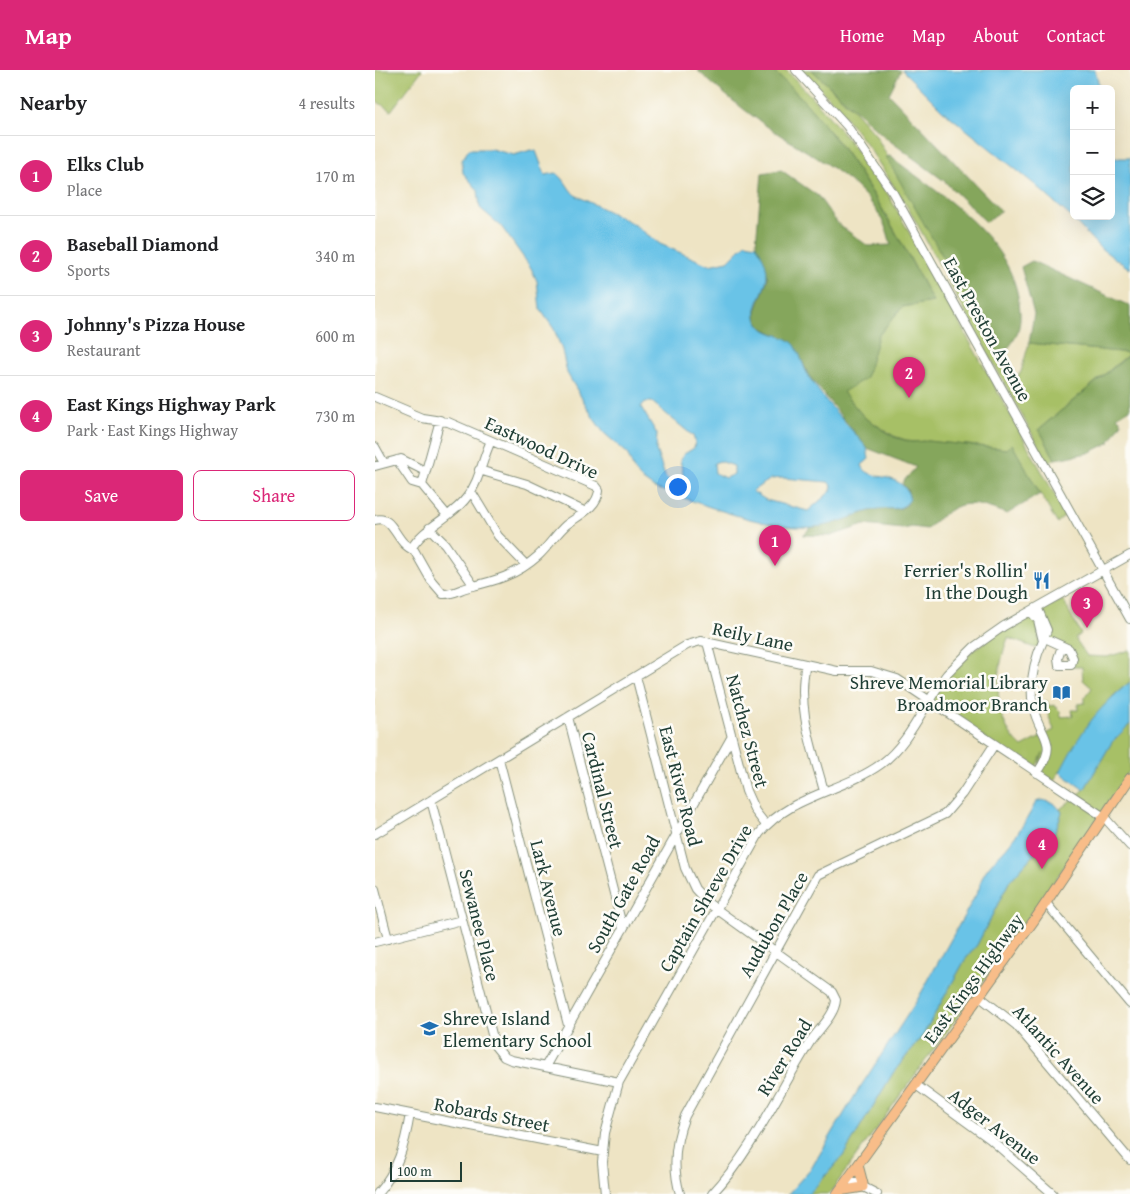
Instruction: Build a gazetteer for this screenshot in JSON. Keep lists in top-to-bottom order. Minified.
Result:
{"streets":{"main road":["East Kings Highway"],"street":["East Preston Avenue","Eastwood Drive","Reily Lane","Natchez Street","East River Road","Cardinal Street","Lark Avenue","South Gate Road","Captain Shreve Drive","Audubon Place","Sewanee Place","Atlantic Avenue","River Road","Robards Street","Adger Avenue"]},"crossings":[["East Preston Avenue","Captain Shreve Drive"],["Reily Lane","Natchez Street"],["Reily Lane","East River Road"],["Reily Lane","Cardinal Street"],["Reily Lane","Lark Avenue"],["Reily Lane","Captain Shreve Drive"],["Reily Lane","Audubon Place"],["Reily Lane","Sewanee Place"],["Reily Lane","East Kings Highway"],["Natchez Street","South Gate Road"],["Natchez Street","Captain Shreve Drive"],["East River Road","South Gate Road"],["East River Road","Captain Shreve Drive"],["East River Road","Audubon Place"],["East River Road","River Road"],["Cardinal Street","South Gate Road"],["Lark Avenue","South Gate Road"],["South Gate Road","Sewanee Place"],["Captain Shreve Drive","Sewanee Place"],["Captain Shreve Drive","Robards Street"],["Audubon Place","River Road"],["East Kings Highway","Atlantic Avenue"],["East Kings Highway","Adger Avenue"]],"places":{"restaurant":["Ferrier's Rollin' In the Dough"],"library":["Shreve Memorial Library Broadmoor Branch"],"school or university":["Shreve Island Elementary School"]},"scale_bar":"100 m","page":{"header":"Map","nav":["Home","Map","About","Contact"],"heading":["Nearby","4 results"],"map_buttons":["+","−"],"list":[{"mark":"1","name":"Elks Club","note":"Place","value":"170 m"},{"mark":"2","name":"Baseball Diamond","note":"Sports","value":"340 m"},{"mark":"3","name":"Johnny's Pizza House","note":"Restaurant","value":"600 m"},{"mark":"4","name":"East Kings Highway Park","note":"Park · East Kings Highway","value":"730 m"}],"pins":["2","1","3","4"],"buttons":["Save","Share"],"scale":"100 m"}}
